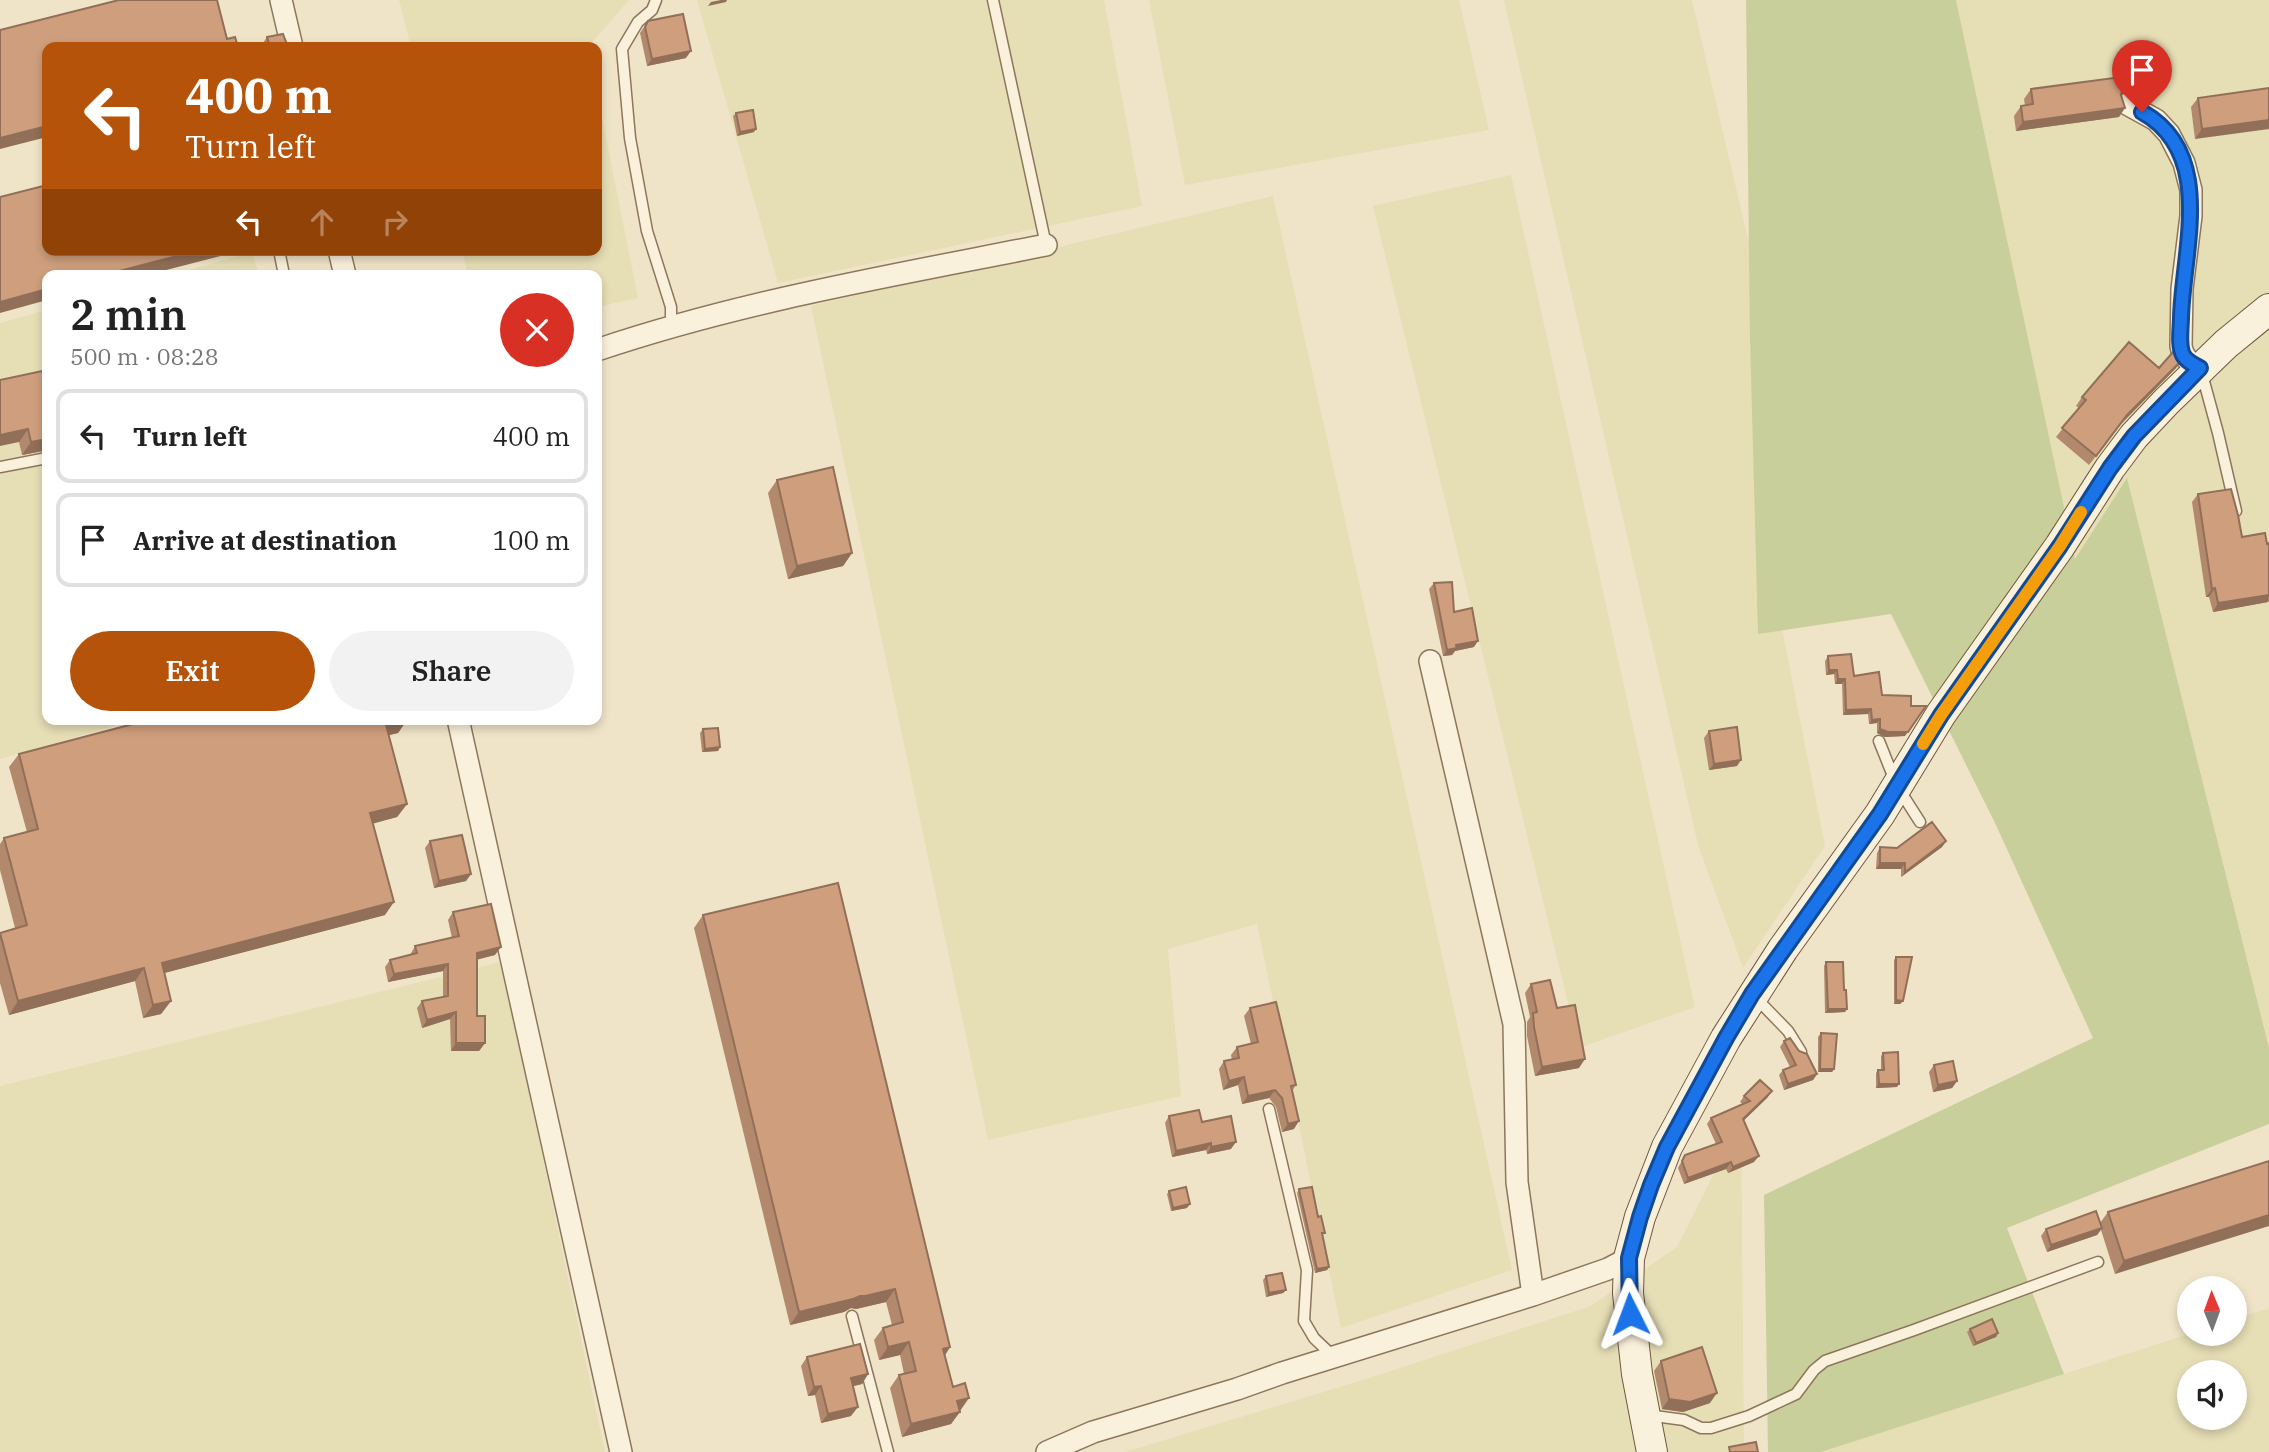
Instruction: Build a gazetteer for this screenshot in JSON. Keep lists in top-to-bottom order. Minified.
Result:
{"north":"top","page":{"turn":["400 m","Turn left"],"heading":["2 min","500 m · 08:28"],"list":[{"name":"Turn left","value":"400 m"},{"name":"Arrive at destination","value":"100 m"}],"buttons":["Exit","Share"]}}
